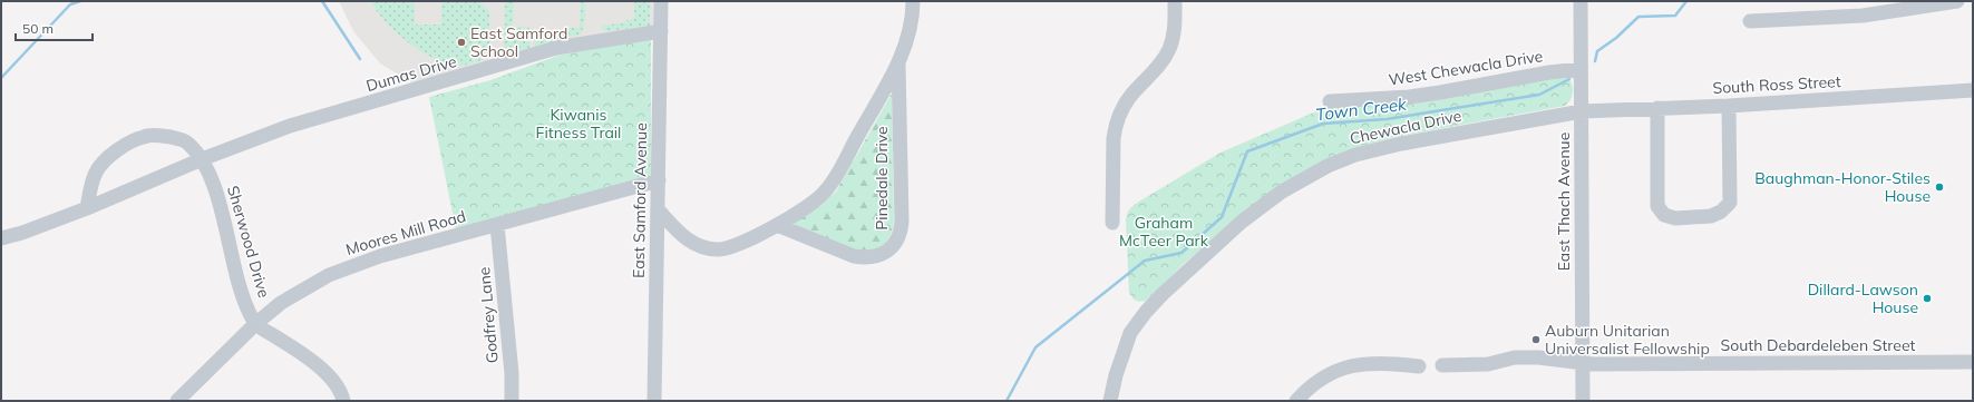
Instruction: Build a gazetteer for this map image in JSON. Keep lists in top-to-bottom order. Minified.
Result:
{"streets":{"street":["West Chewacla Drive","Dumas Drive","South Ross Street","Chewacla Drive","Pinedale Drive","East Samford Avenue","East Thach Avenue","Moores Mill Road","Sherwood Drive","Godfrey Lane","South Debardeleben Street"]},"crossings":[["West Chewacla Drive","East Thach Avenue"],["Dumas Drive","East Samford Avenue"],["Dumas Drive","Sherwood Drive"],["South Ross Street","Chewacla Drive"],["South Ross Street","East Thach Avenue"],["Chewacla Drive","East Thach Avenue"],["Pinedale Drive","East Samford Avenue"],["East Samford Avenue","Moores Mill Road"],["East Thach Avenue","South Debardeleben Street"],["Moores Mill Road","Sherwood Drive"],["Moores Mill Road","Godfrey Lane"]],"water":["Town Creek"],"parks":["Kiwanis Fitness Trail","Graham McTeer Park"],"places":["East Samford School","Baughman-Honor-Stiles House","Dillard-Lawson House","Auburn Unitarian Universalist Fellowship"],"scale_bar":"50 m"}
